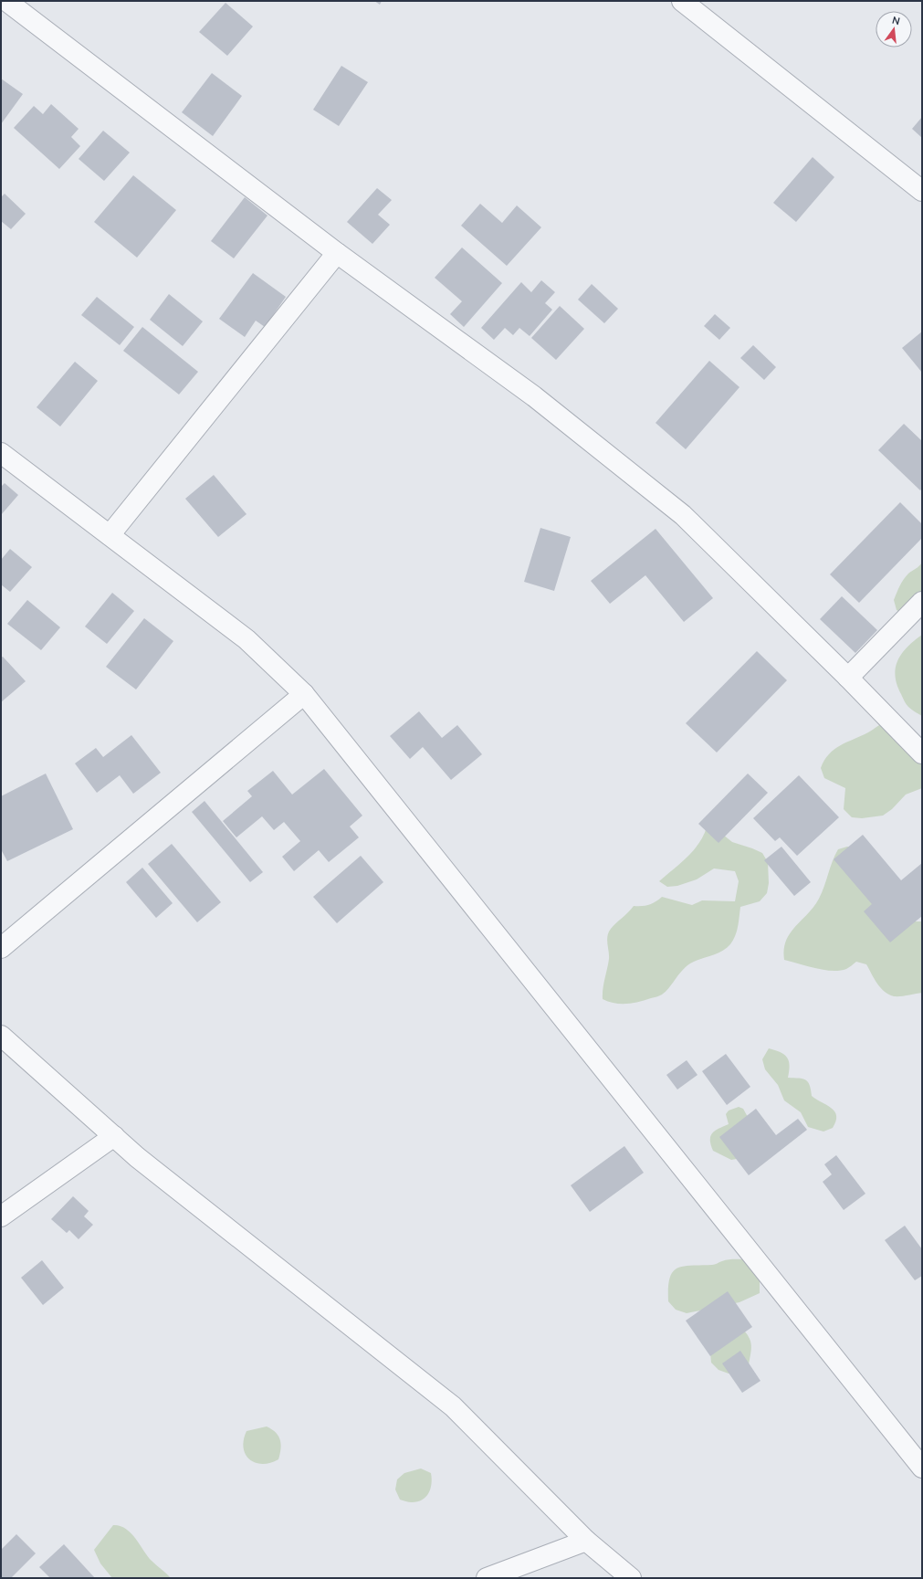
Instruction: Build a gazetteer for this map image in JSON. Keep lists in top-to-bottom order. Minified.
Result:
{"north":"top"}
